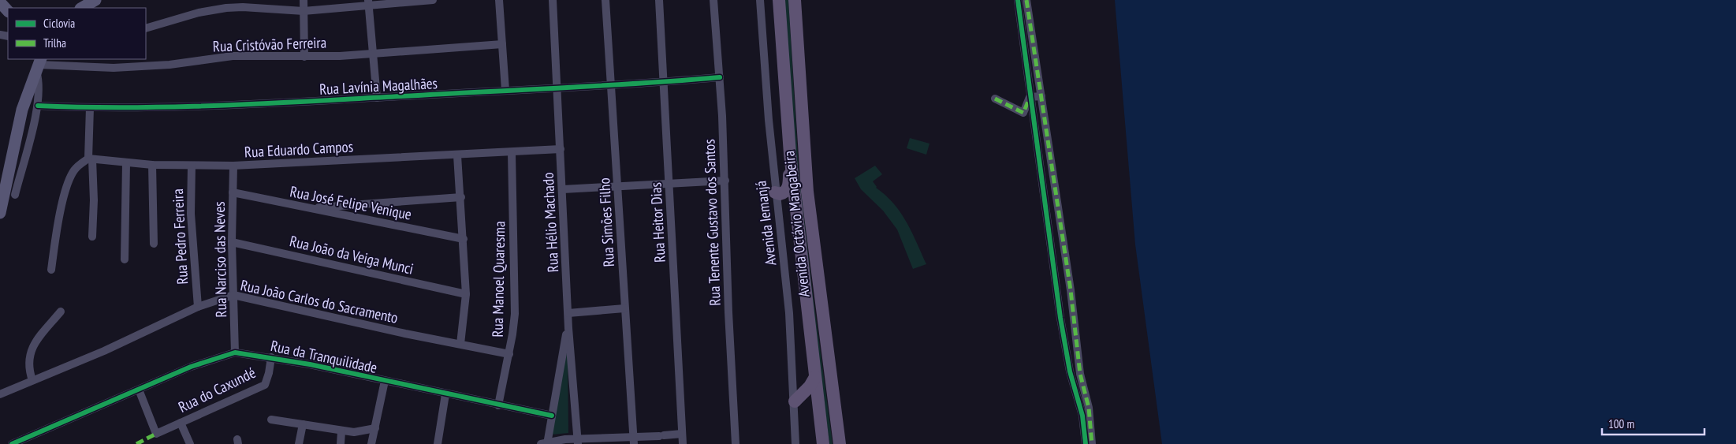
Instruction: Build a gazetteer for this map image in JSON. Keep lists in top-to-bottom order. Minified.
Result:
{"streets":{"main road":["Avenida Octávio Mangabeira"],"street":["Rua Cristóvão Ferreira","Rua Lavínia Magalhães","Rua Eduardo Campos","Rua José Felipe Venique","Rua Hélio Machado","Rua Simões Filho","Rua Heitor Dias","Rua Tenente Gustavo dos Santos","Avenida Iemanjá","Rua Pedro Ferreira","Rua João da Veiga Munci","Rua Narciso das Neves","Rua Manoel Quaresma","Rua João Carlos do Sacramento","Rua da Tranquilidade","Rua do Caxundé"]},"crossings":[["Rua Lavínia Magalhães","Rua Hélio Machado"],["Rua Lavínia Magalhães","Rua Simões Filho"],["Rua Lavínia Magalhães","Rua Heitor Dias"],["Rua Lavínia Magalhães","Rua Tenente Gustavo dos Santos"],["Rua Eduardo Campos","Rua Hélio Machado"],["Rua Eduardo Campos","Rua Pedro Ferreira"],["Rua Eduardo Campos","Rua Narciso das Neves"],["Rua Eduardo Campos","Rua Manoel Quaresma"],["Rua José Felipe Venique","Rua Narciso das Neves"],["Rua Pedro Ferreira","Rua João Carlos do Sacramento"],["Rua João da Veiga Munci","Rua Narciso das Neves"],["Rua Narciso das Neves","Rua João Carlos do Sacramento"],["Rua Narciso das Neves","Rua da Tranquilidade"],["Rua Manoel Quaresma","Rua João Carlos do Sacramento"],["Rua Manoel Quaresma","Rua da Tranquilidade"],["Rua da Tranquilidade","Rua do Caxundé"]],"legend":["Ciclovia","Trilha"],"scale_bar":"100 m"}
